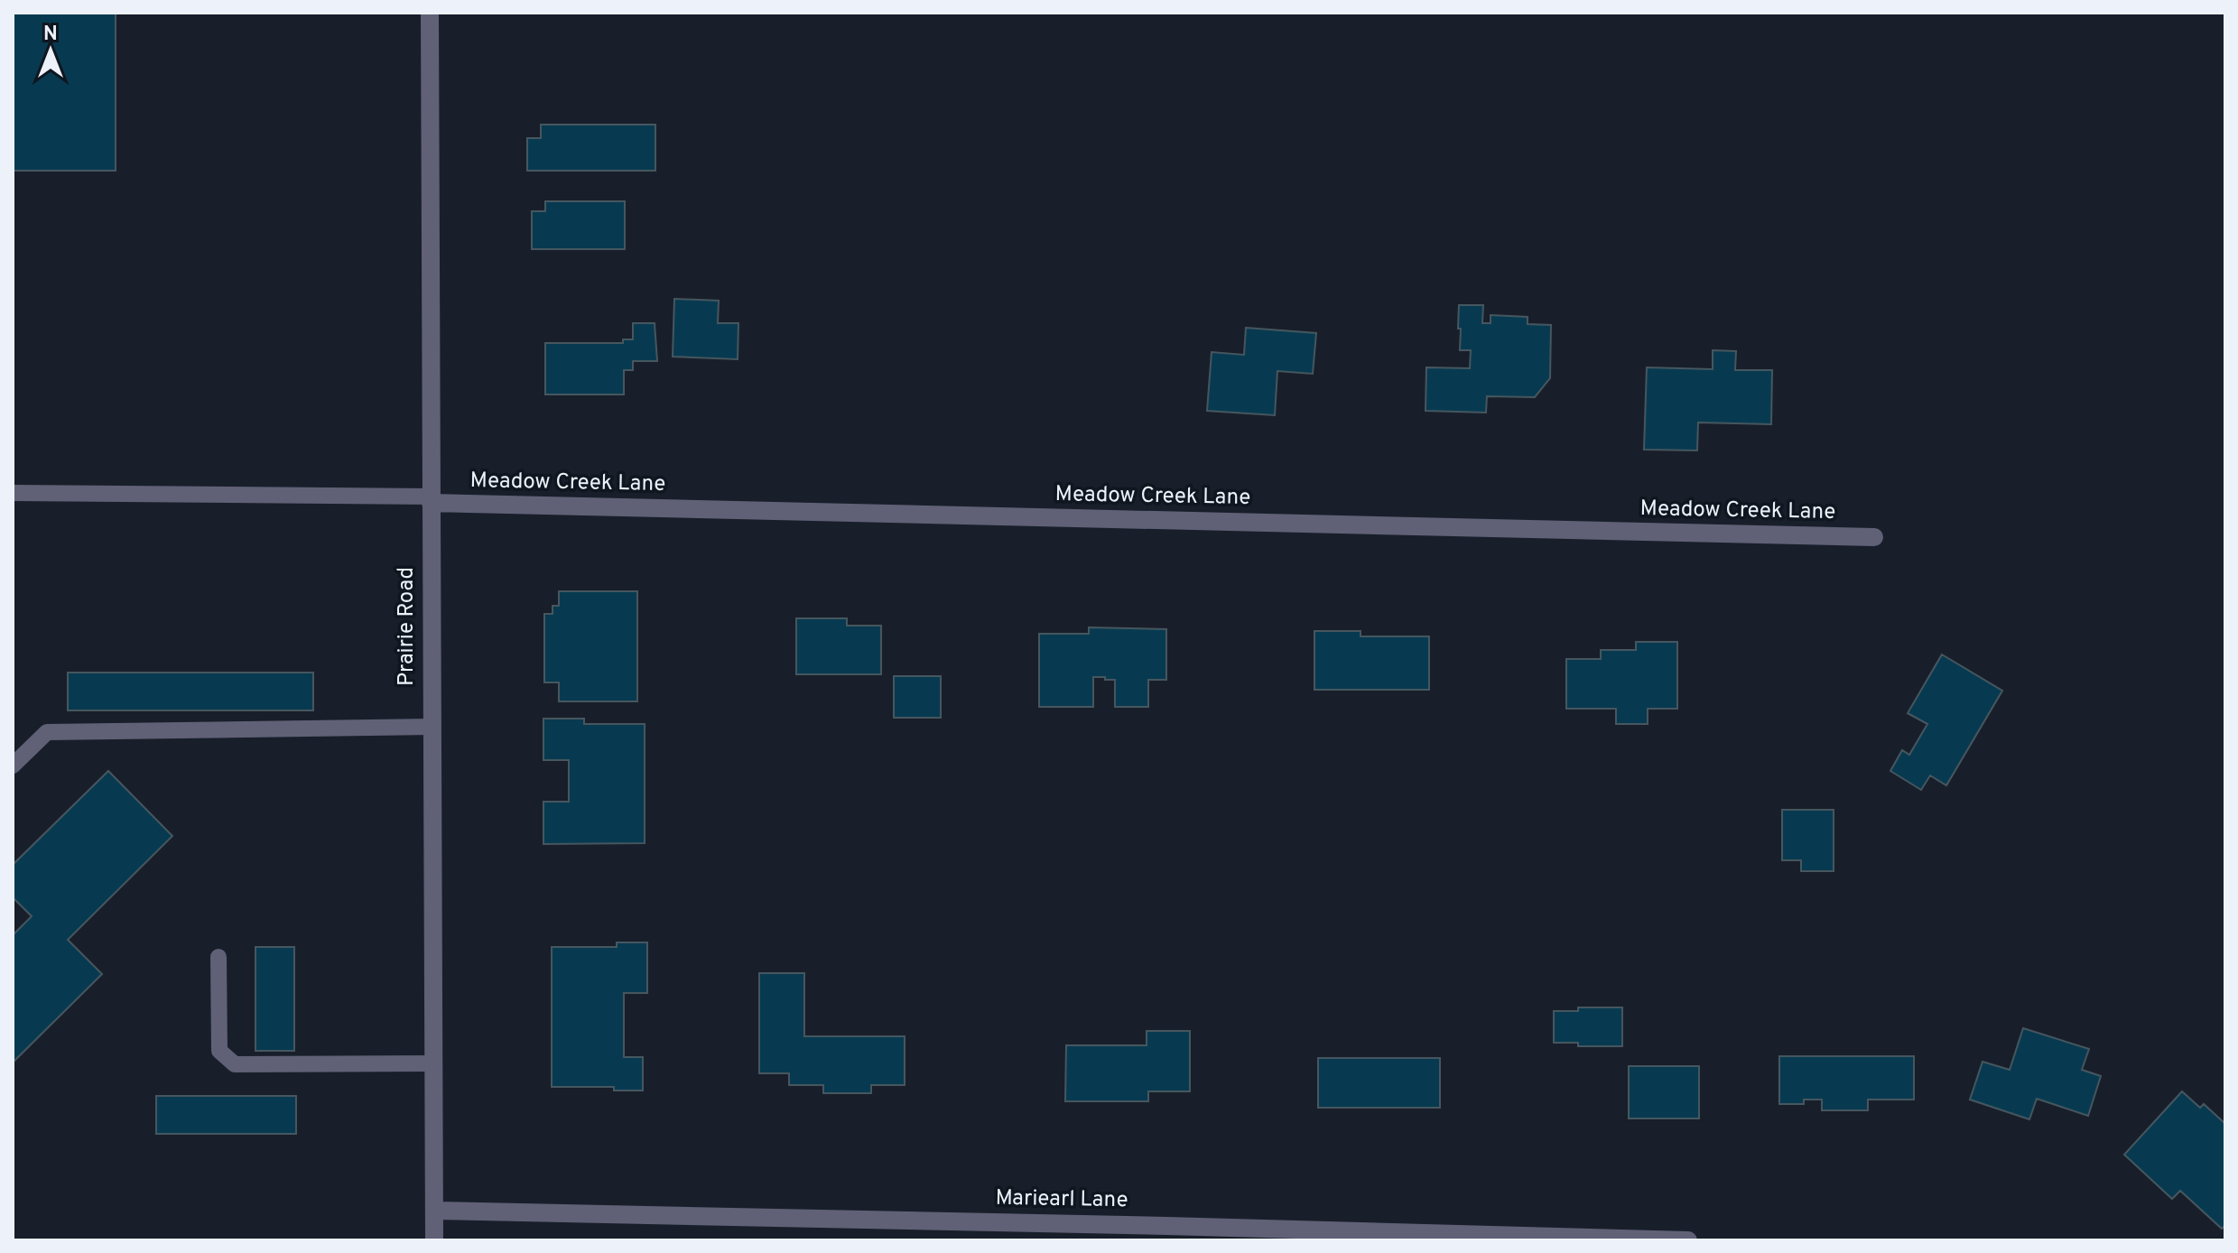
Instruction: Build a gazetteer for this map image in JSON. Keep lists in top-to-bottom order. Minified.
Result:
{"streets":{"street":["Meadow Creek Lane","Prairie Road","Mariearl Lane"]},"crossings":[["Meadow Creek Lane","Prairie Road"],["Prairie Road","Mariearl Lane"]],"north":"top"}
